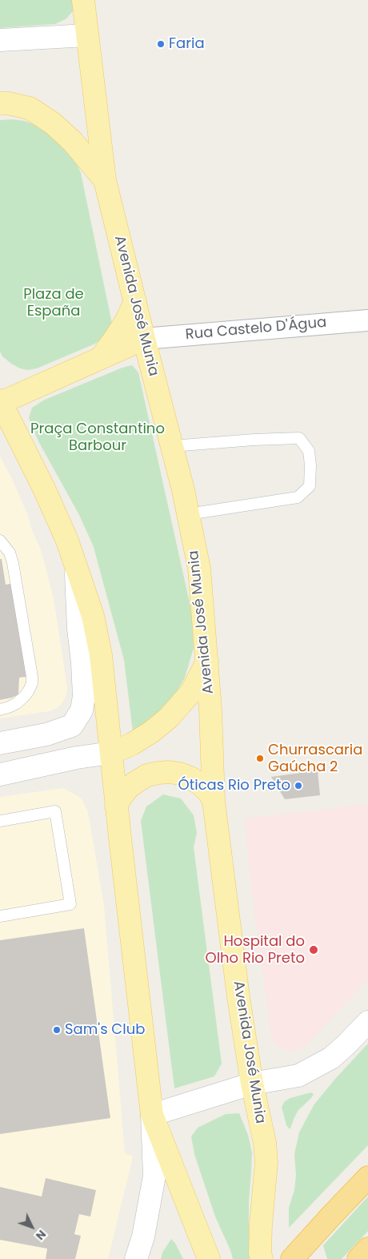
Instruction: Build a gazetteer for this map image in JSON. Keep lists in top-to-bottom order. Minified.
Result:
{"streets":{"main road":["Avenida José Munia"],"street":["Rua Castelo D'Água"]},"crossings":[["Avenida José Munia","Rua Castelo D'Água"]],"parks":["Plaza de España","Praça Constantino Barbour"],"places":["Faria","Churrascaria Gaúcha 2","Óticas Rio Preto","Hospital do Olho Rio Preto","Sam's Club"],"north":"bottom right"}
